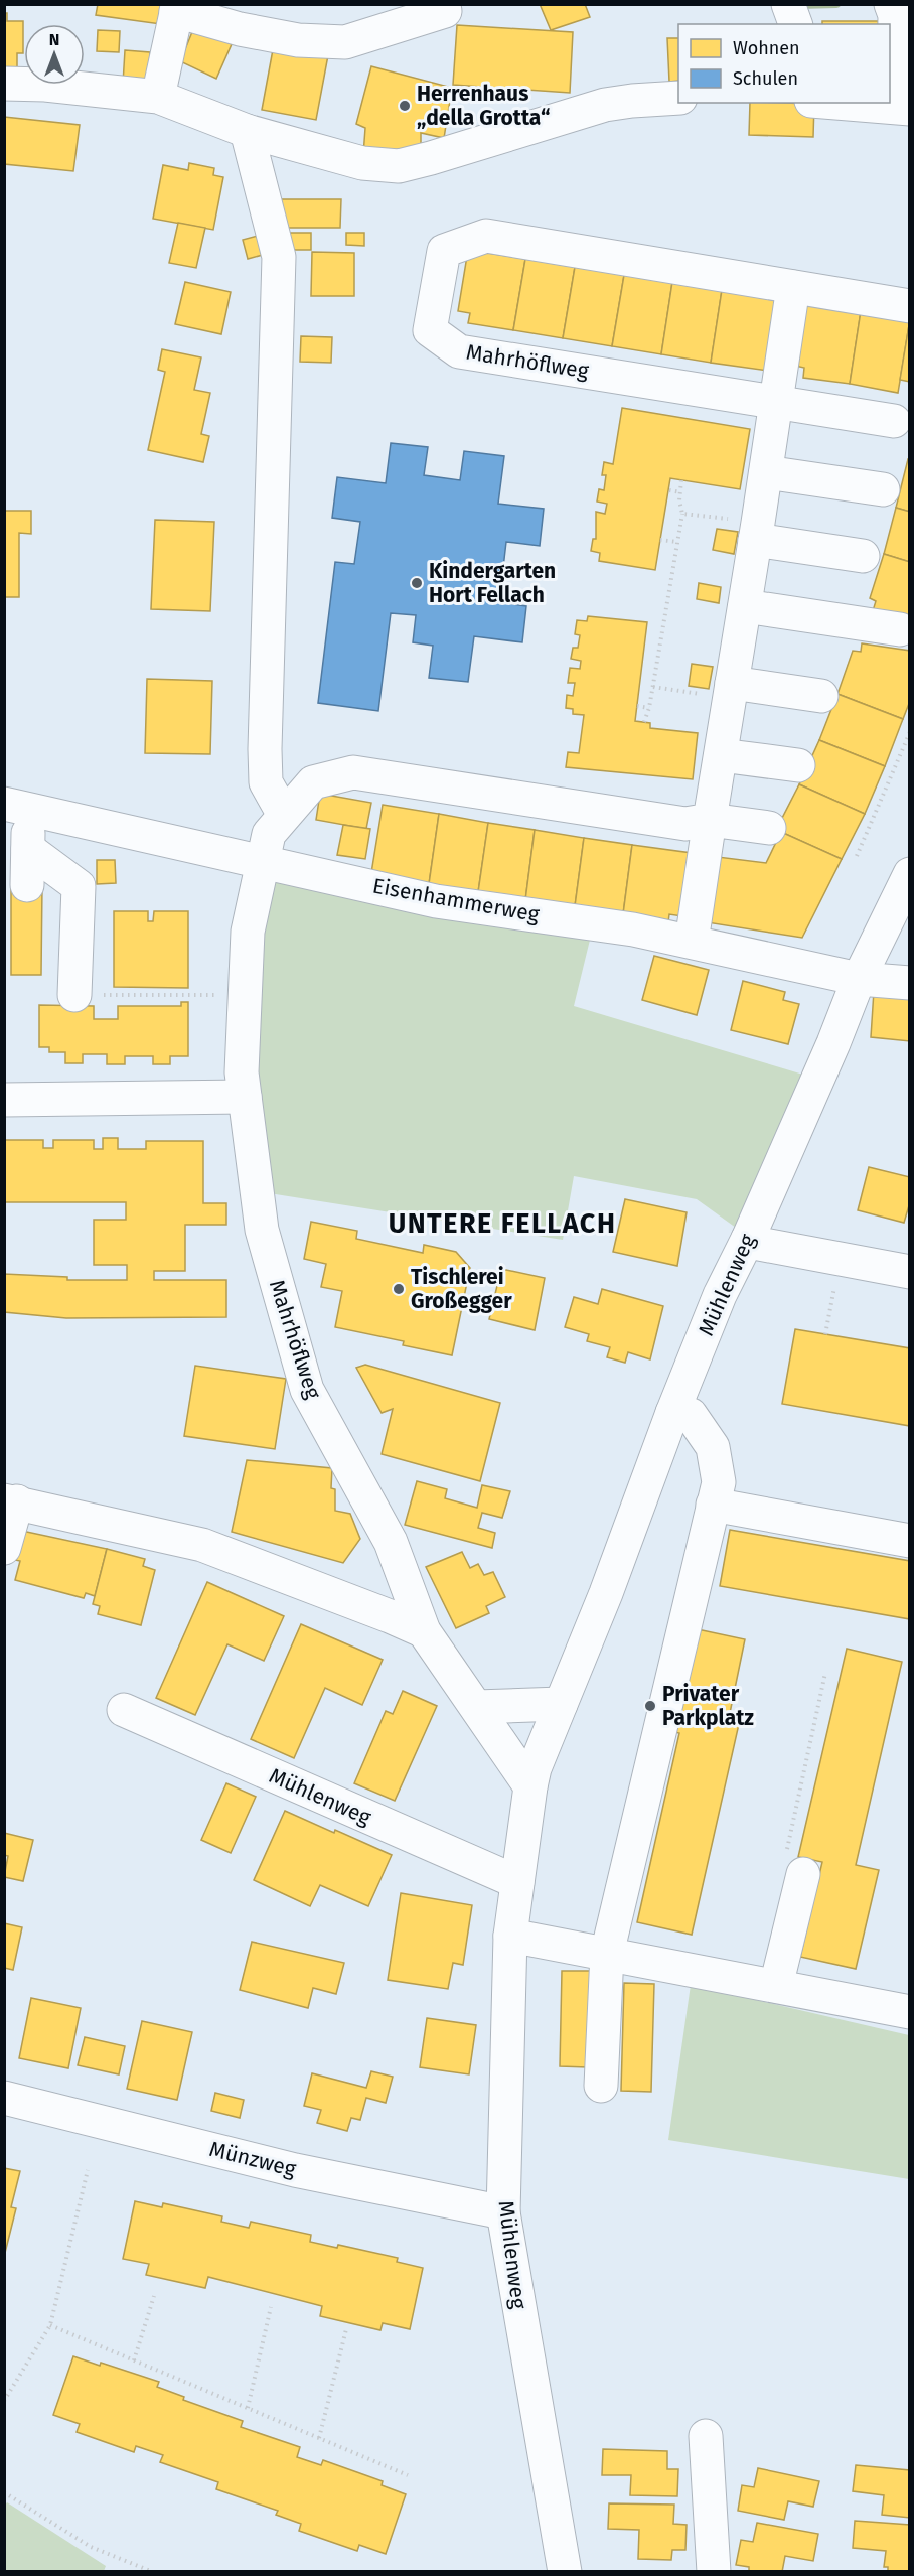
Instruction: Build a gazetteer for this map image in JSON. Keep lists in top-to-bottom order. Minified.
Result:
{"streets":{"street":["Mahrhöflweg","Eisenhammerweg","Mühlenweg","Münzweg"]},"crossings":[["Mahrhöflweg","Eisenhammerweg"],["Mahrhöflweg","Mühlenweg"],["Eisenhammerweg","Mühlenweg"],["Mühlenweg","Münzweg"]],"districts":["UNTERE FELLACH"],"places":["Herrenhaus „della Grotta“","Kindergarten Hort Fellach","Tischlerei Großegger","Privater Parkplatz"],"legend":["Wohnen","Schulen"],"north":"top"}
